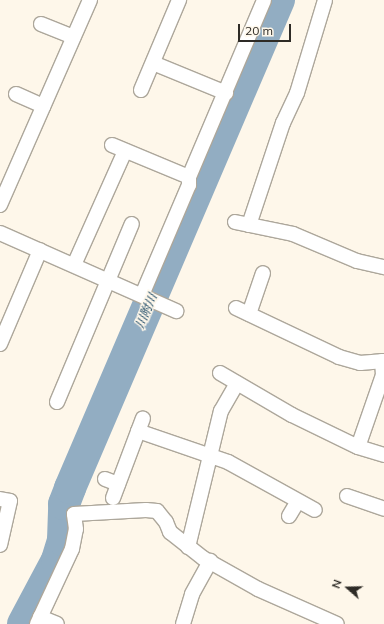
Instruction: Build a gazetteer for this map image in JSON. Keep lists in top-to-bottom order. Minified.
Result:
{"water":["川附川"],"scale_bar":"20 m","north":"left"}
